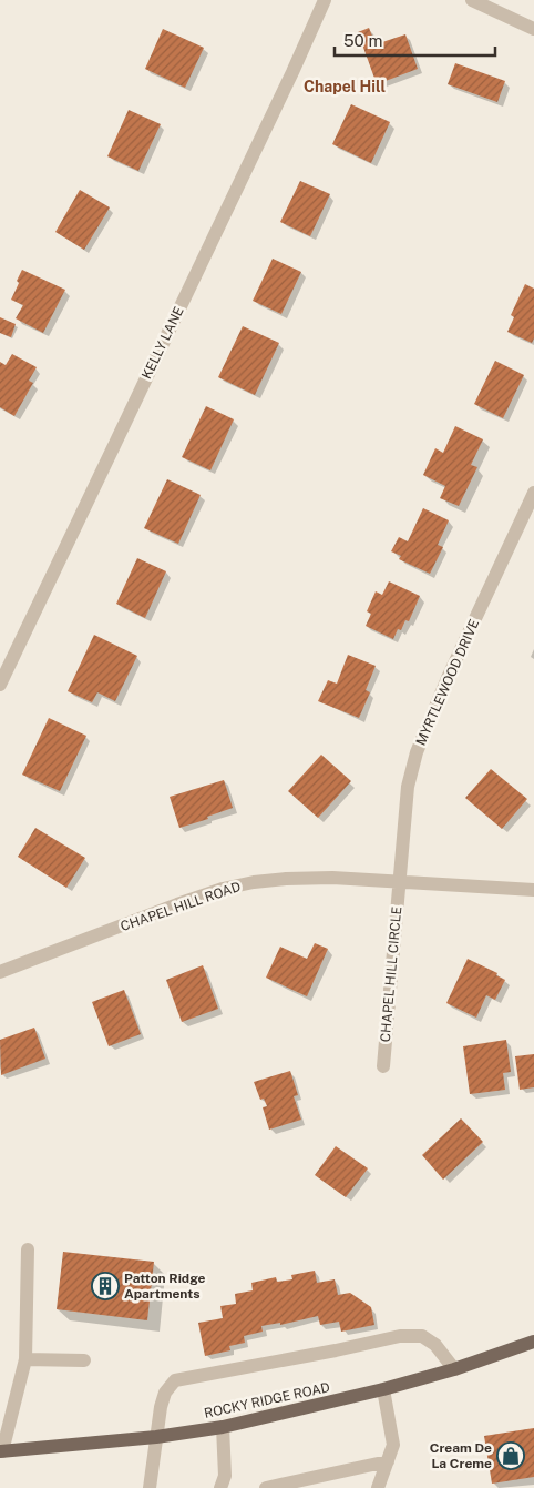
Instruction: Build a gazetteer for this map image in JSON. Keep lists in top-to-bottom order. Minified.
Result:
{"streets":{"main road":["ROCKY RIDGE ROAD"],"street":["KELLY LANE","MYRTLEWOOD DRIVE","CHAPEL HILL ROAD","CHAPEL HILL CIRCLE"]},"crossings":[["MYRTLEWOOD DRIVE","CHAPEL HILL ROAD"],["MYRTLEWOOD DRIVE","CHAPEL HILL CIRCLE"],["CHAPEL HILL ROAD","CHAPEL HILL CIRCLE"]],"districts":["Chapel Hill"],"places":{"building":["Patton Ridge Apartments"],"shop":["Cream De La Creme"]},"scale_bar":"50 m"}
